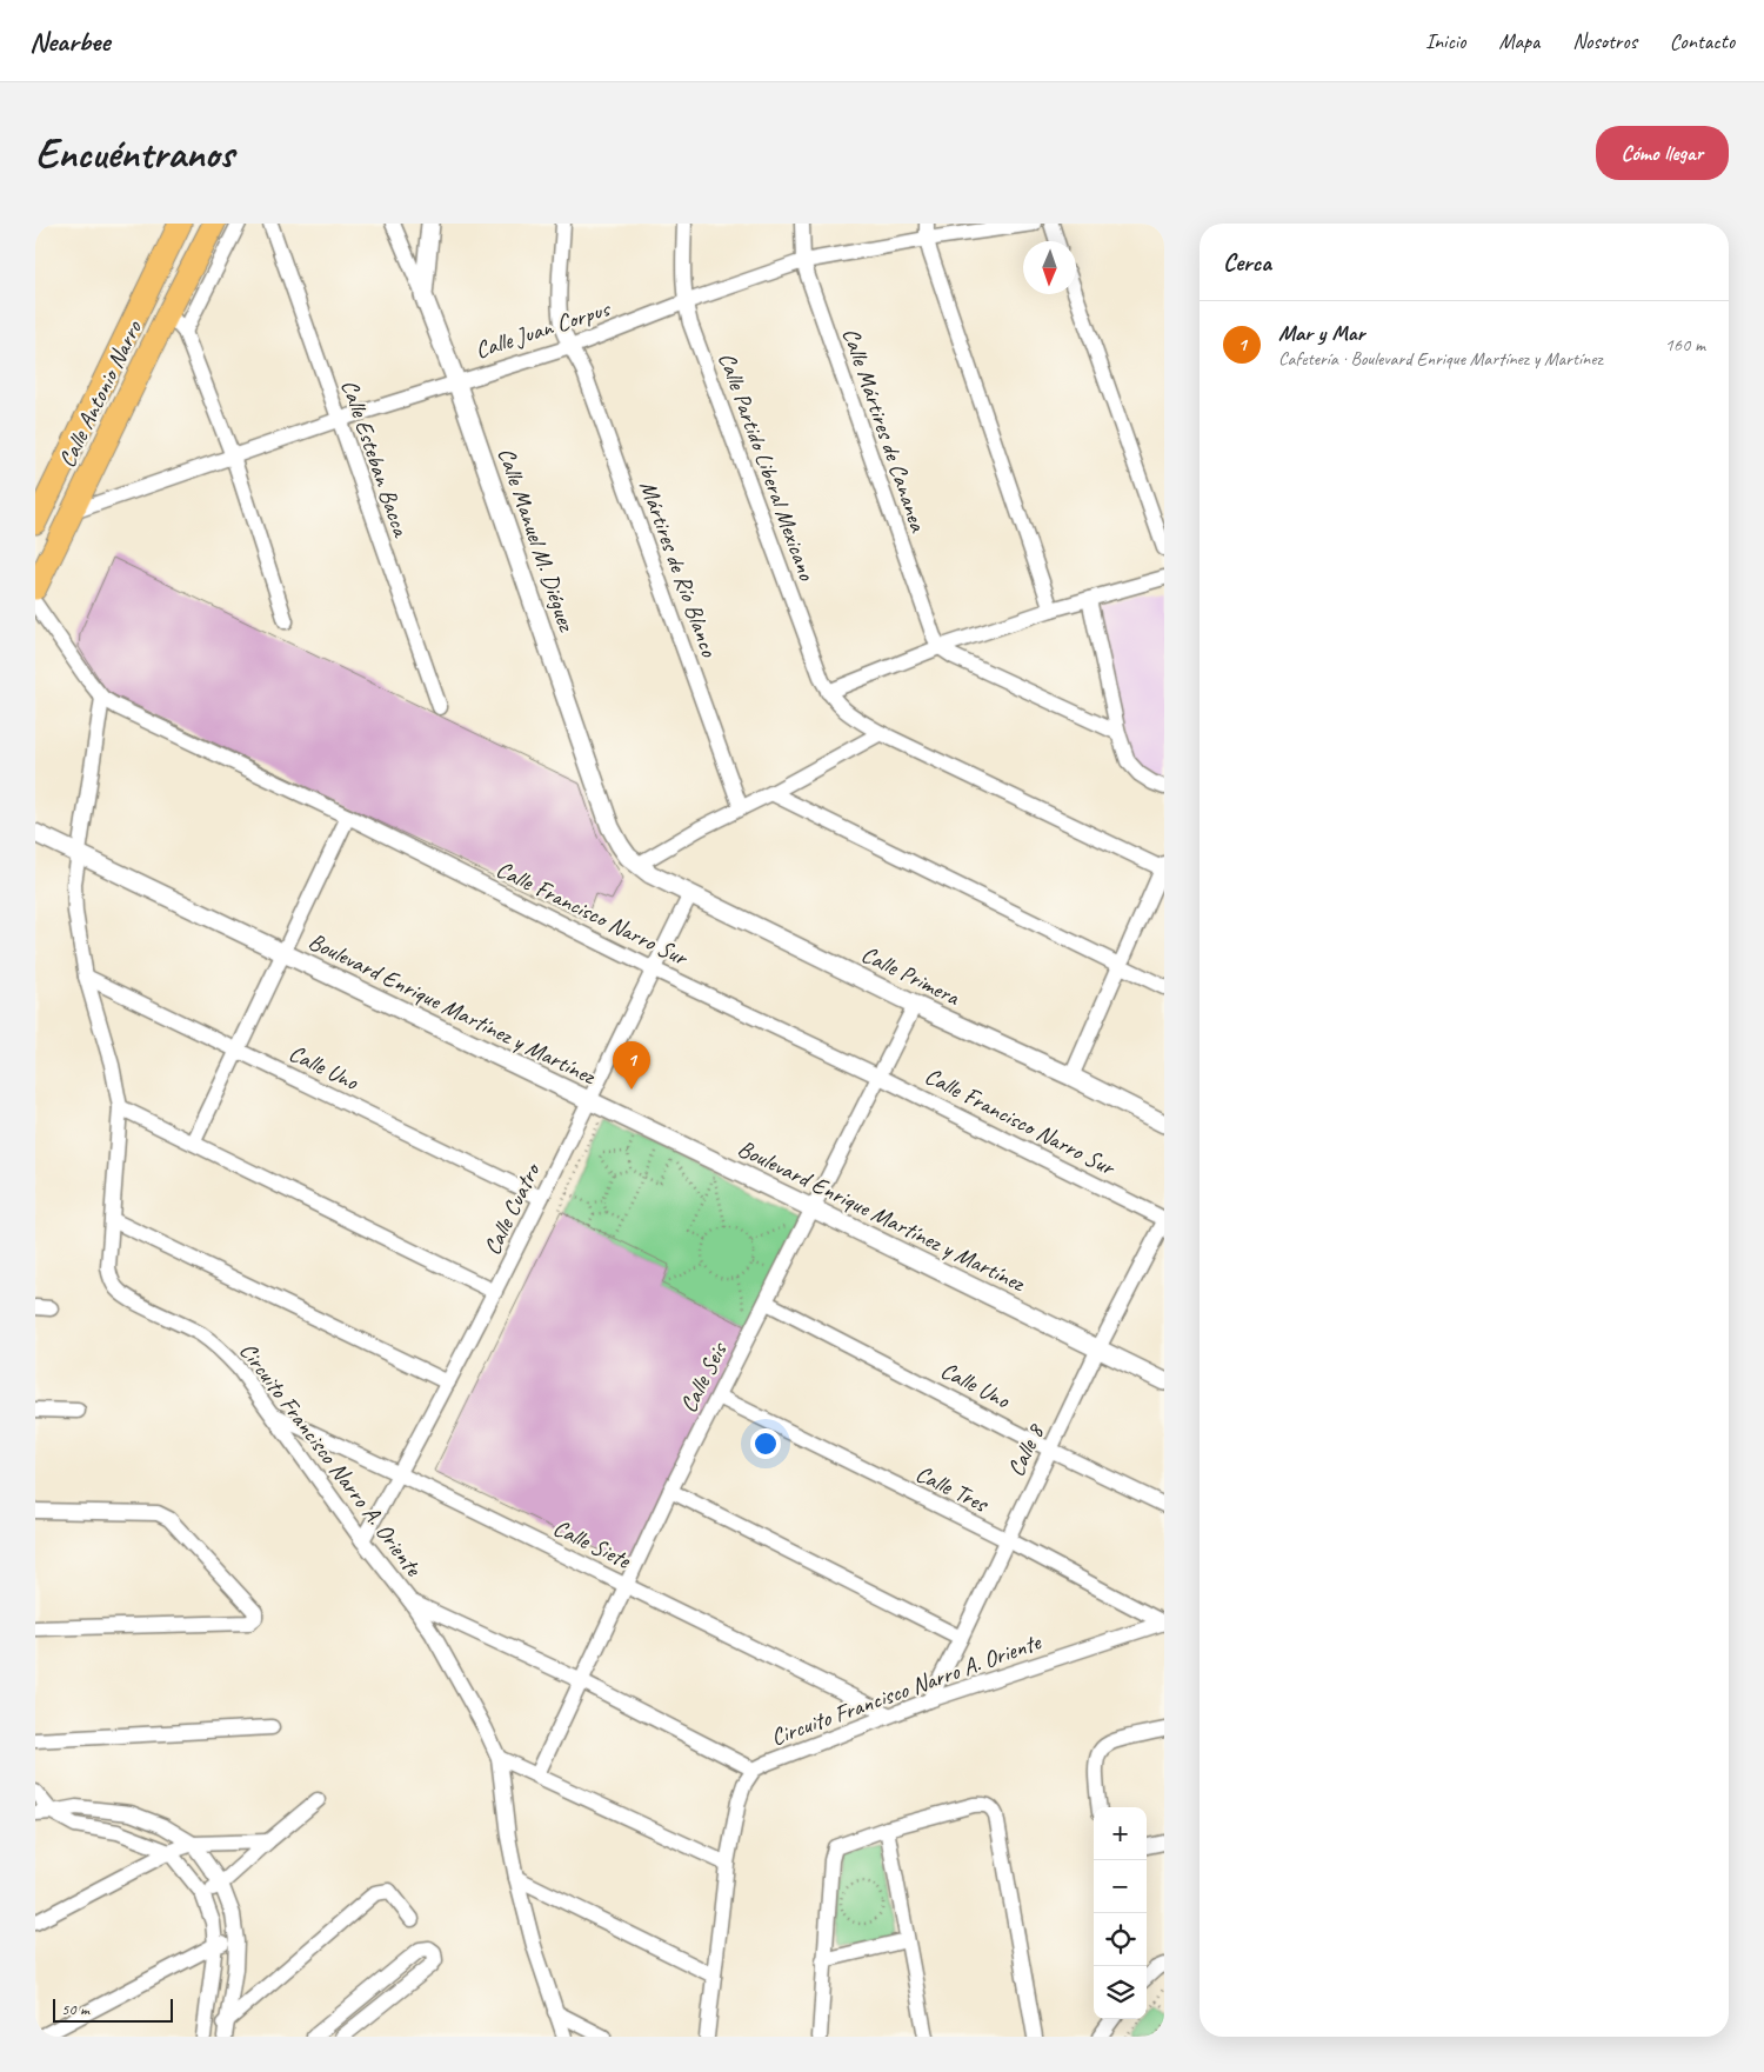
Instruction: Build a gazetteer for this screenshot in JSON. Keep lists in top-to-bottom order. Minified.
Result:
{"streets":{"main road":["Calle Antonio Narro"],"street":["Calle Juan Corpus","Calle Mártires de Cananea","Calle Esteban Bacca","Calle Partido Liberal Mexicano","Calle Manuel M. Diéguez","Mártires de Río Blanco","Calle Francisco Narro Sur","Calle Primera","Boulevard Enrique Martínez y Martínez","Calle Uno","Calle Cuatro","Calle Seis","Calle 8","Circuito Francisco Narro A. Oriente","Calle Tres","Calle Siete"]},"crossings":[["Calle Juan Corpus","Calle Antonio Narro"],["Calle Juan Corpus","Calle Mártires de Cananea"],["Calle Juan Corpus","Calle Esteban Bacca"],["Calle Juan Corpus","Calle Partido Liberal Mexicano"],["Calle Juan Corpus","Calle Manuel M. Diéguez"],["Calle Juan Corpus","Mártires de Río Blanco"],["Calle Manuel M. Diéguez","Calle Primera"],["Calle Francisco Narro Sur","Calle Cuatro"],["Calle Francisco Narro Sur","Calle Seis"],["Calle Francisco Narro Sur","Calle 8"],["Calle Francisco Narro Sur","Circuito Francisco Narro A. Oriente"],["Calle Primera","Calle Cuatro"],["Calle Primera","Calle Seis"],["Boulevard Enrique Martínez y Martínez","Calle Cuatro"],["Boulevard Enrique Martínez y Martínez","Calle Seis"],["Boulevard Enrique Martínez y Martínez","Calle 8"],["Boulevard Enrique Martínez y Martínez","Circuito Francisco Narro A. Oriente"],["Calle Uno","Calle Cuatro"],["Calle Uno","Calle Seis"],["Calle Uno","Calle 8"],["Calle Uno","Circuito Francisco Narro A. Oriente"],["Calle Cuatro","Circuito Francisco Narro A. Oriente"],["Calle Cuatro","Calle Siete"],["Calle Seis","Calle Tres"],["Calle Seis","Calle Siete"],["Calle 8","Circuito Francisco Narro A. Oriente"],["Calle 8","Calle Tres"],["Circuito Francisco Narro A. Oriente","Calle Tres"],["Circuito Francisco Narro A. Oriente","Calle Siete"]],"scale_bar":"50 m","north":"bottom","page":{"header":"Nearbee","nav":["Inicio","Mapa","Nosotros","Contacto"],"buttons":"Cómo llegar","title":"Encuéntranos","heading":"Cerca","list":[{"mark":"1","name":"Mar y Mar","note":"Cafetería · Boulevard Enrique Martínez y Martínez","value":"160 m"}],"pins":"1","map_buttons":["+","−"],"scale":"50 m"}}
